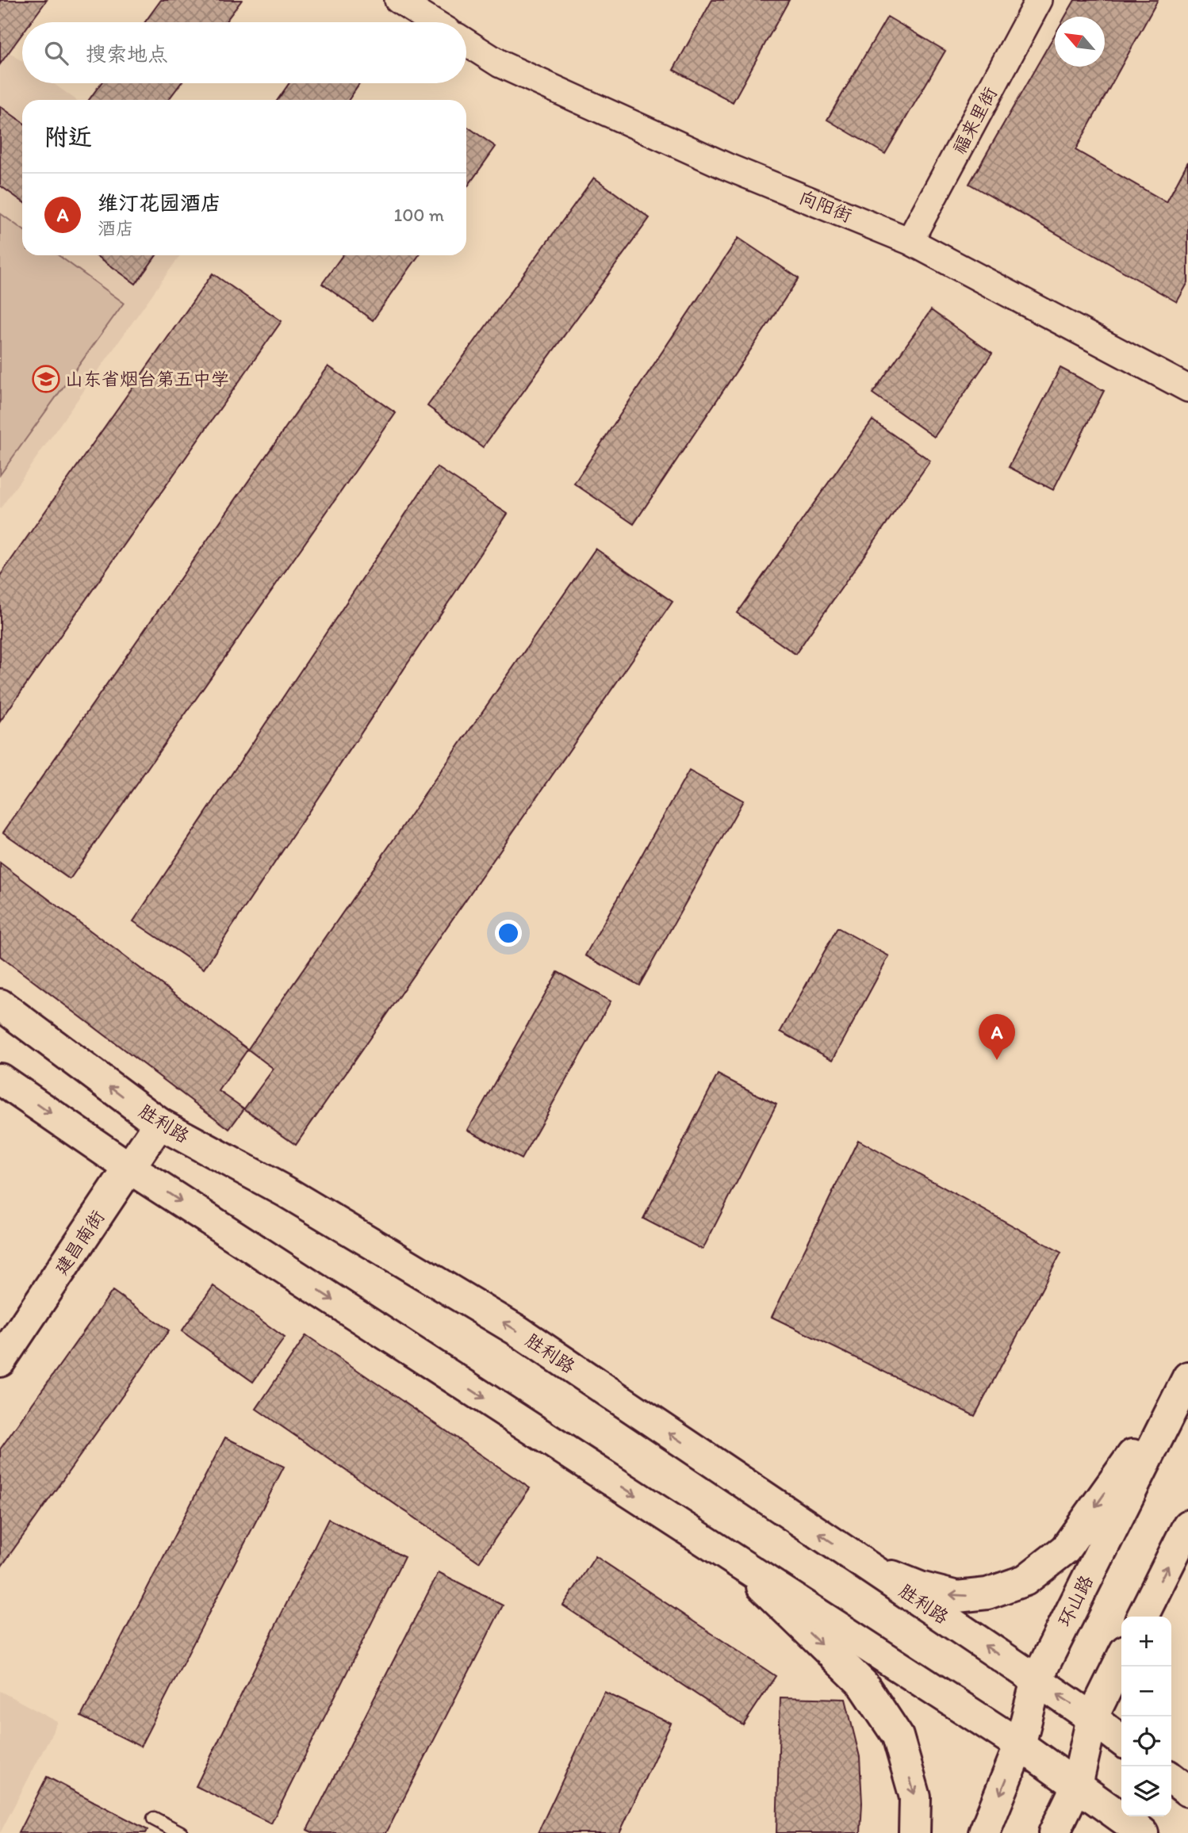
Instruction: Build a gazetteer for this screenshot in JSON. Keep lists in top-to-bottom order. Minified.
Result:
{"streets":{"main road":["胜利路","建昌南街","环山路"],"street":["福来里街","向阳街"]},"crossings":[["福来里街","向阳街"],["胜利路","建昌南街"],["胜利路","环山路"]],"places":{"school or university":["山东省烟台第五中学"]},"north":"top left","page":{"search":"搜索地点","heading":"附近","list":[{"mark":"A","name":"维汀花园酒店","note":"酒店","value":"100 m"}],"pins":"A","map_buttons":["+","−"]}}
